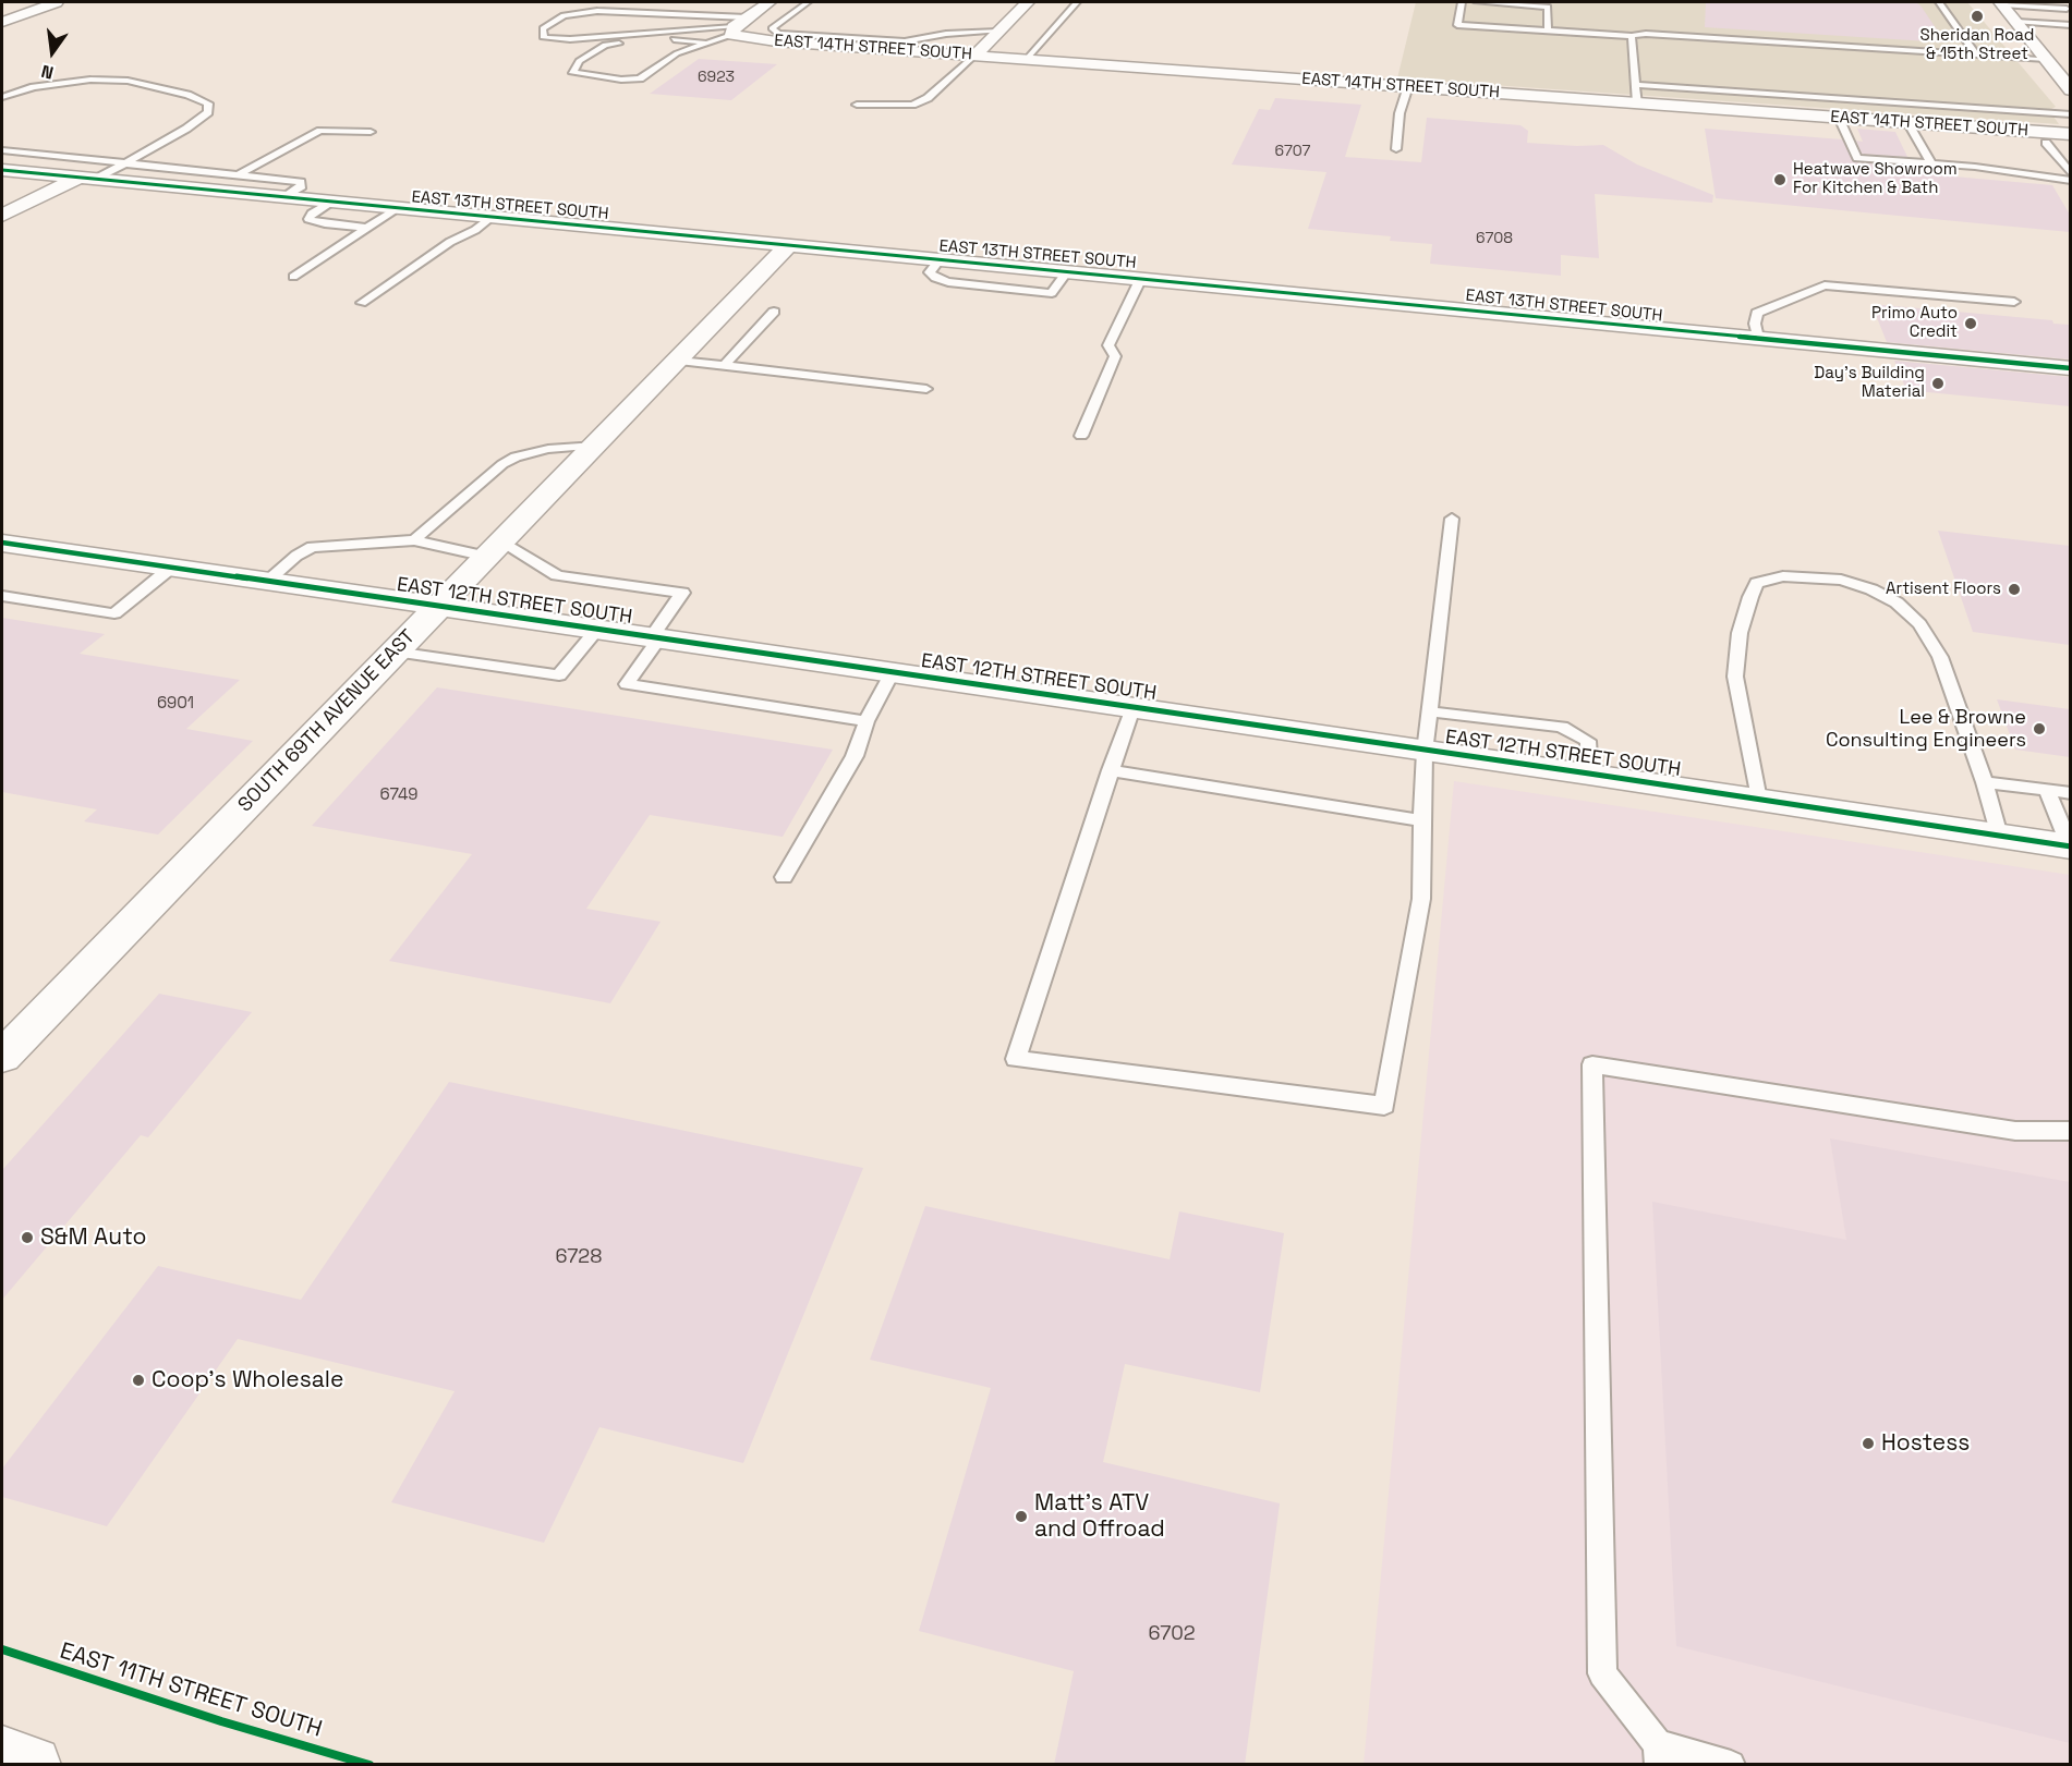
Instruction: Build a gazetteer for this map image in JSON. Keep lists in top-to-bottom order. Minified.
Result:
{"streets":{"street":["EAST 14TH STREET SOUTH","EAST 13TH STREET SOUTH","EAST 12TH STREET SOUTH","SOUTH 69TH AVENUE EAST"],"cycle path":["EAST 11TH STREET SOUTH"]},"crossings":[["EAST 13TH STREET SOUTH","SOUTH 69TH AVENUE EAST"],["EAST 12TH STREET SOUTH","SOUTH 69TH AVENUE EAST"]],"places":["Sheridan Road & 15th Street","Heatwave Showroom For Kitchen & Bath","Primo Auto Credit","Day's Building Material","Artisent Floors","Lee & Browne Consulting Engineers","S&M Auto","Coop's Wholesale","Hostess","Matt's ATV and Offroad"],"house_numbers":["6923","6707","6708","6901","6749","6728","6702"],"north":"bottom"}
